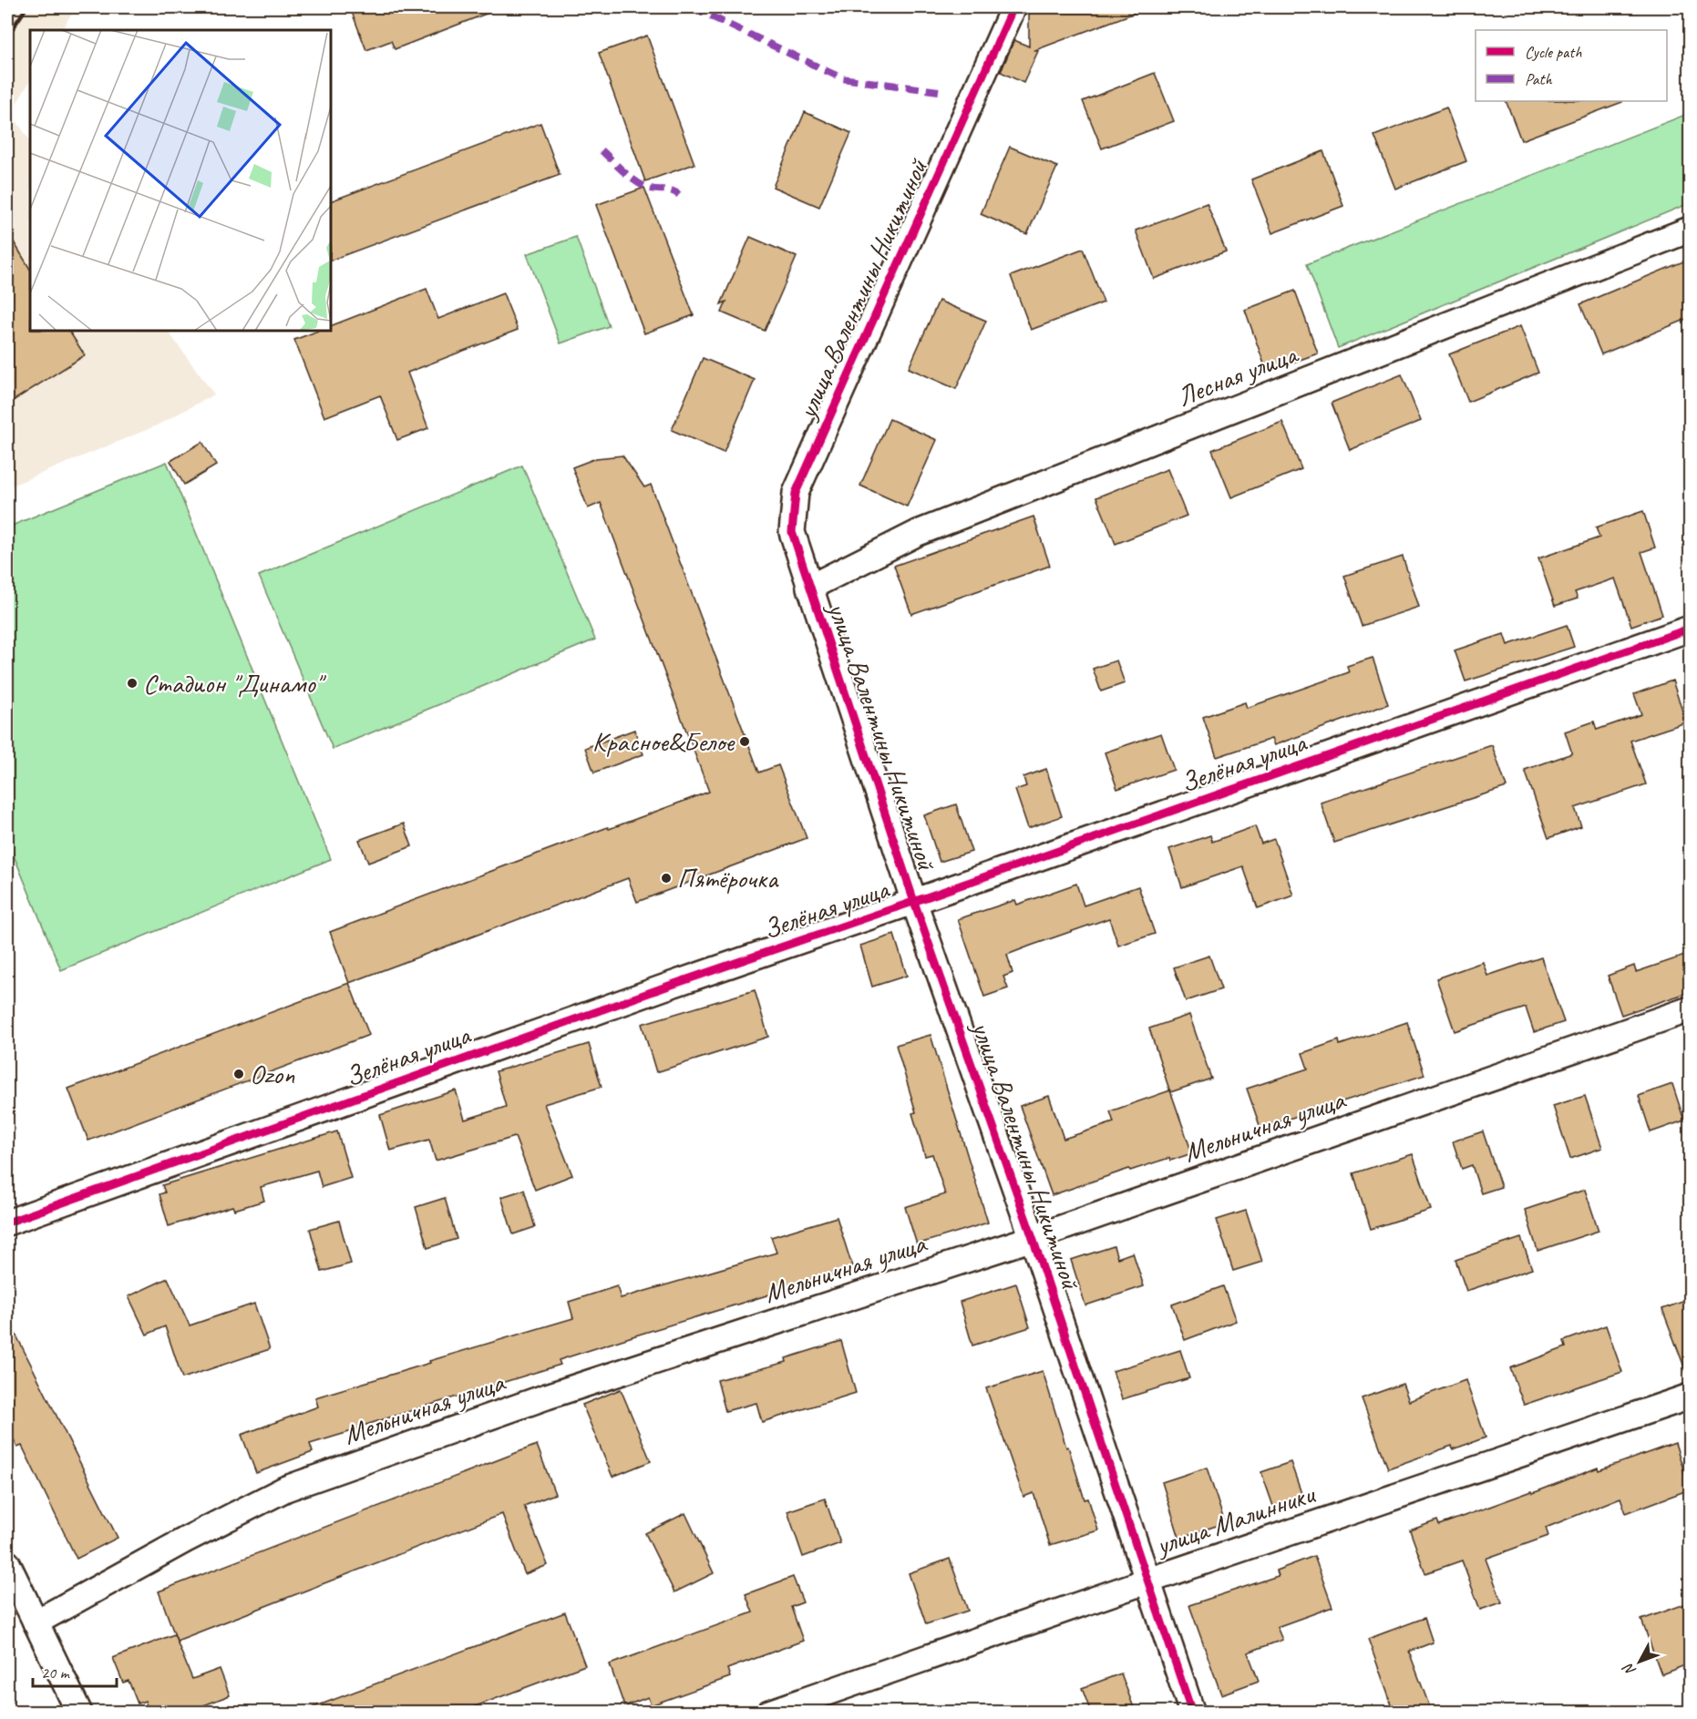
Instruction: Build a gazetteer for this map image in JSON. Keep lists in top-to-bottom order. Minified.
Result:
{"streets":{"street":["улица Валентины Никитиной","Лесная улица","Зелёная улица","Мельничная улица","улица Малинники"]},"crossings":[["улица Валентины Никитиной","Лесная улица"],["улица Валентины Никитиной","Зелёная улица"],["улица Валентины Никитиной","Мельничная улица"],["улица Валентины Никитиной","улица Малинники"]],"places":["Стадион \"Динамо\"","Красное&Белое","Пятёрочка","Ozon"],"legend":["Cycle path","Path"],"scale_bar":"20 m","north":"bottom left"}
